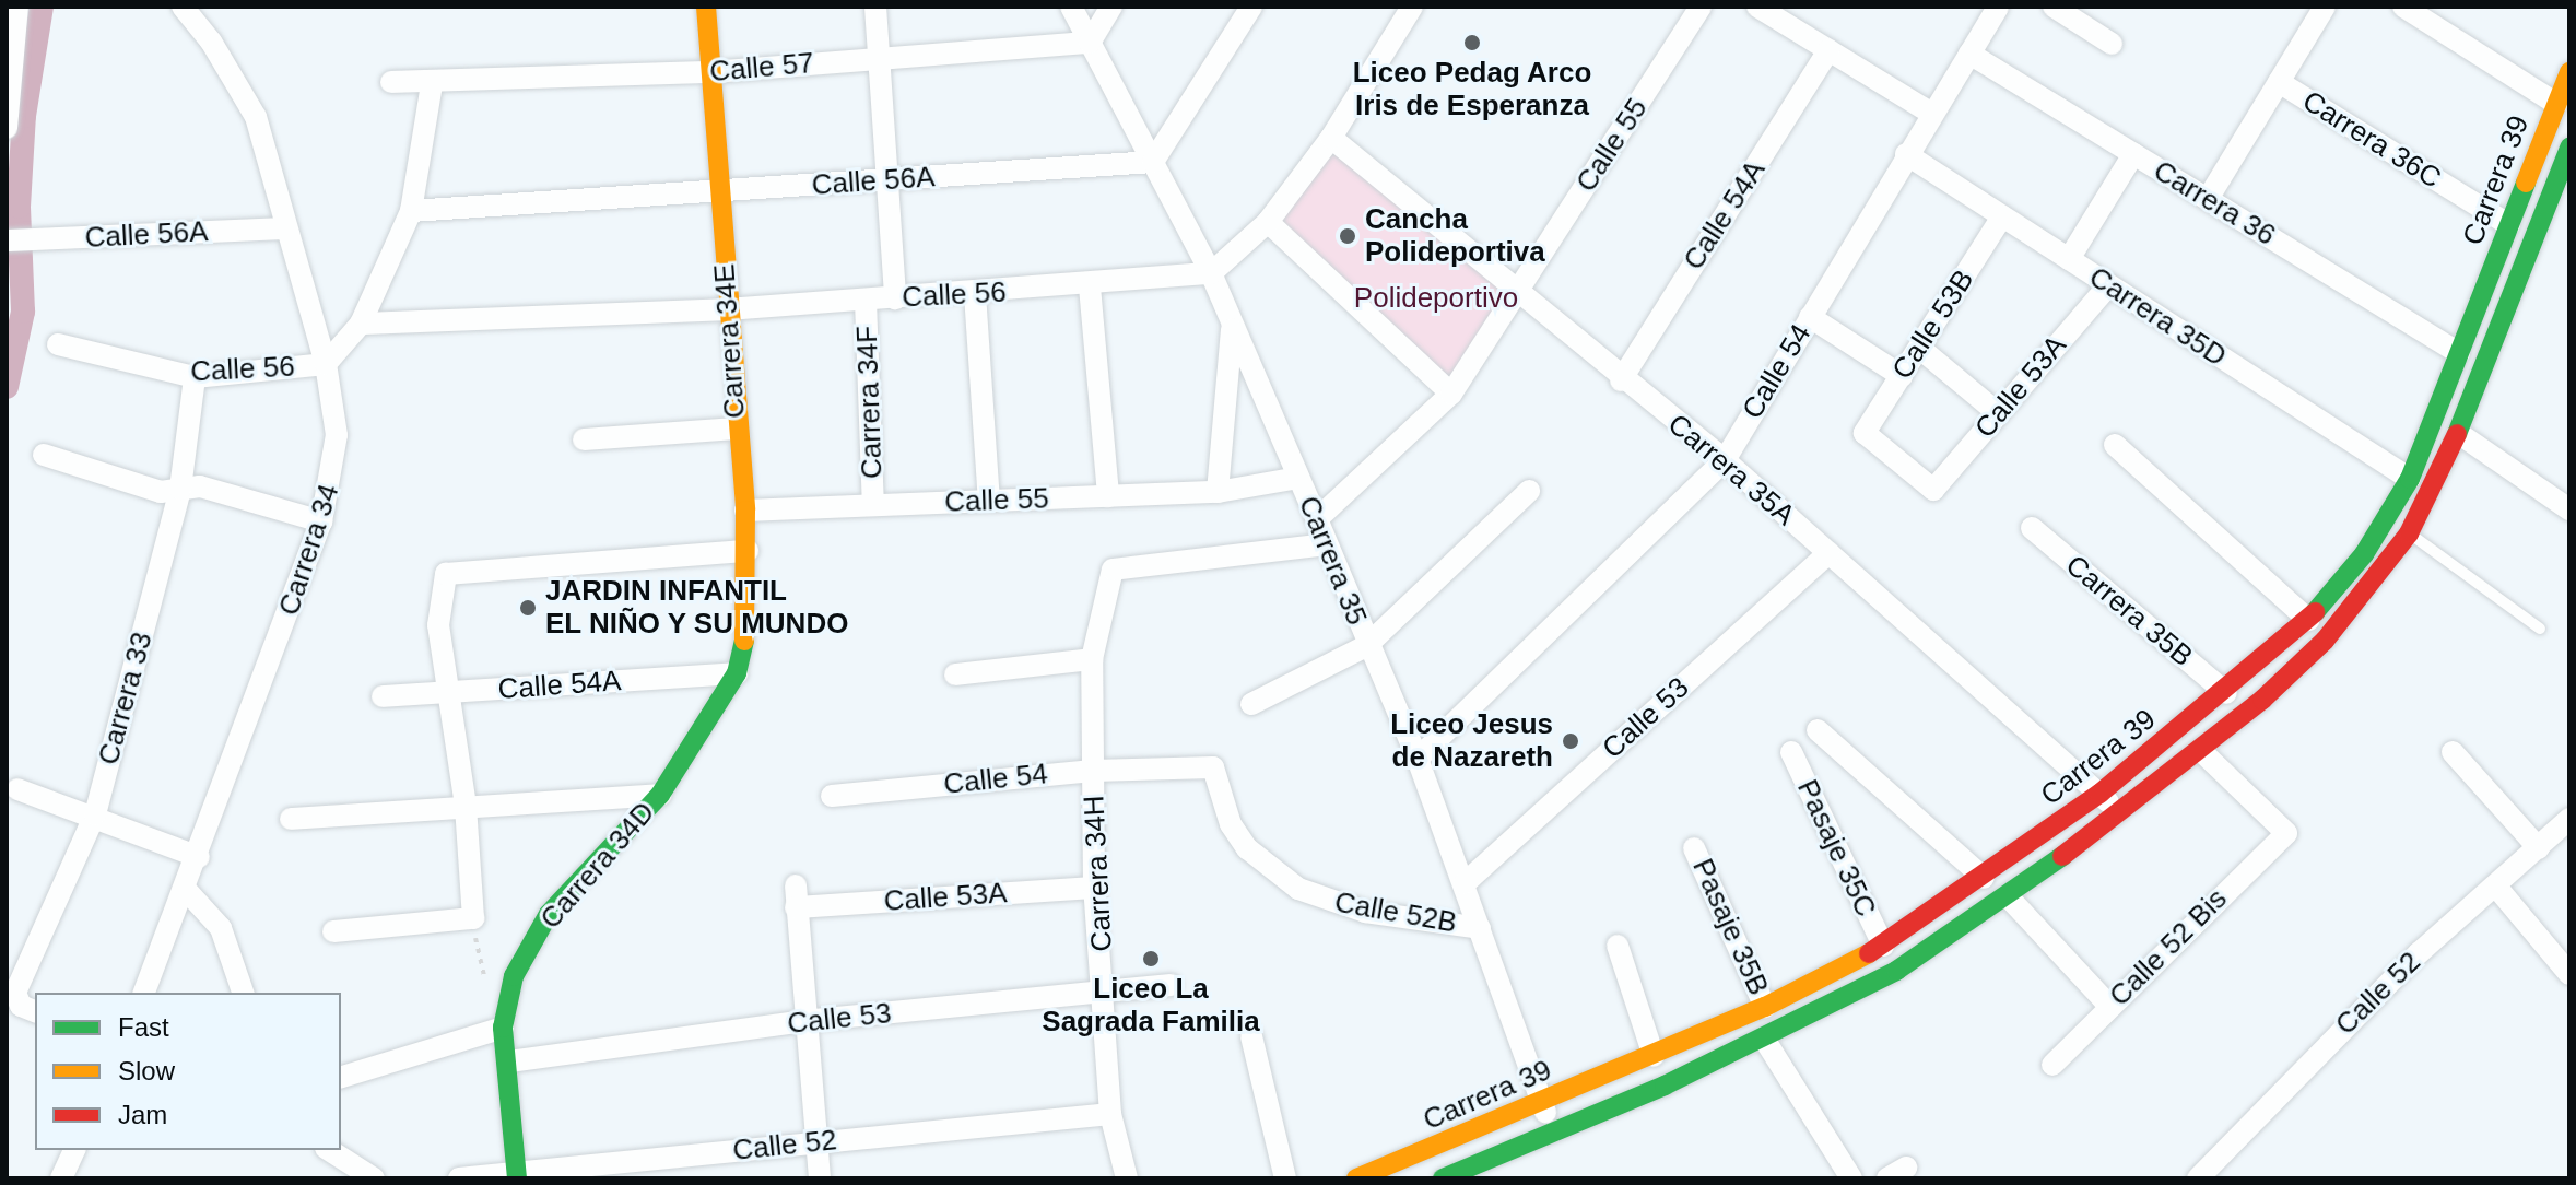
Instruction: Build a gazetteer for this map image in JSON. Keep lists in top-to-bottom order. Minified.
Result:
{"streets":{"main road":["Carrera 39","Carrera 34E","Carrera 34D"],"street":["Calle 57","Carrera 36C","Calle 55","Calle 56A","Carrera 36","Calle 54A","Calle 56","Carrera 35D","Calle 53B","Calle 54","Calle 53A","Carrera 34F","Carrera 35A","Carrera 34","Carrera 35","Carrera 35B","Carrera 33","Calle 53","Pasaje 35C","Carrera 34H","Calle 52B","Pasaje 35B","Calle 52 Bis","Calle 52"]},"crossings":[["Calle 57","Carrera 34E"],["Calle 57","Carrera 34F"],["Calle 57","Carrera 35"],["Carrera 36C","Carrera 39"],["Calle 55","Carrera 34E"],["Calle 55","Carrera 34F"],["Calle 55","Carrera 35A"],["Calle 55","Carrera 35"],["Carrera 39","Carrera 36"],["Carrera 39","Carrera 35D"],["Carrera 39","Carrera 35A"],["Carrera 39","Carrera 35"],["Carrera 39","Carrera 35B"],["Carrera 39","Pasaje 35C"],["Carrera 39","Pasaje 35B"],["Carrera 39","Calle 52 Bis"],["Calle 56A","Carrera 34E"],["Calle 56A","Carrera 34F"],["Calle 56A","Carrera 34"],["Calle 56A","Carrera 35"],["Carrera 36","Calle 54"],["Calle 54A","Carrera 34E"],["Calle 54A","Carrera 35A"],["Calle 54A","Carrera 34D"],["Calle 56","Carrera 34E"],["Calle 56","Carrera 34F"],["Calle 56","Carrera 34"],["Calle 56","Carrera 35"],["Calle 56","Carrera 33"],["Carrera 35D","Calle 53B"],["Carrera 35D","Calle 54"],["Carrera 35D","Calle 53A"],["Calle 53B","Calle 53A"],["Carrera 34E","Carrera 34D"],["Calle 54","Carrera 35A"],["Calle 54","Carrera 35"],["Calle 54","Carrera 34H"],["Calle 54","Calle 52B"],["Calle 53A","Calle 53"],["Calle 53A","Carrera 34H"],["Carrera 35A","Calle 53"],["Carrera 35","Calle 53"],["Carrera 35","Carrera 34H"],["Carrera 35","Calle 52B"],["Calle 53","Carrera 34D"],["Calle 53","Carrera 34H"],["Carrera 34D","Calle 52"],["Carrera 34H","Calle 52"]],"parks":["Polideportivo"],"places":["Liceo Pedag Arco Iris de Esperanza","Cancha Polideportiva","JARDIN INFANTIL EL NIÑO Y SU MUNDO","Liceo Jesus de Nazareth","Liceo La Sagrada Familia"],"legend":["Fast","Slow","Jam"]}
